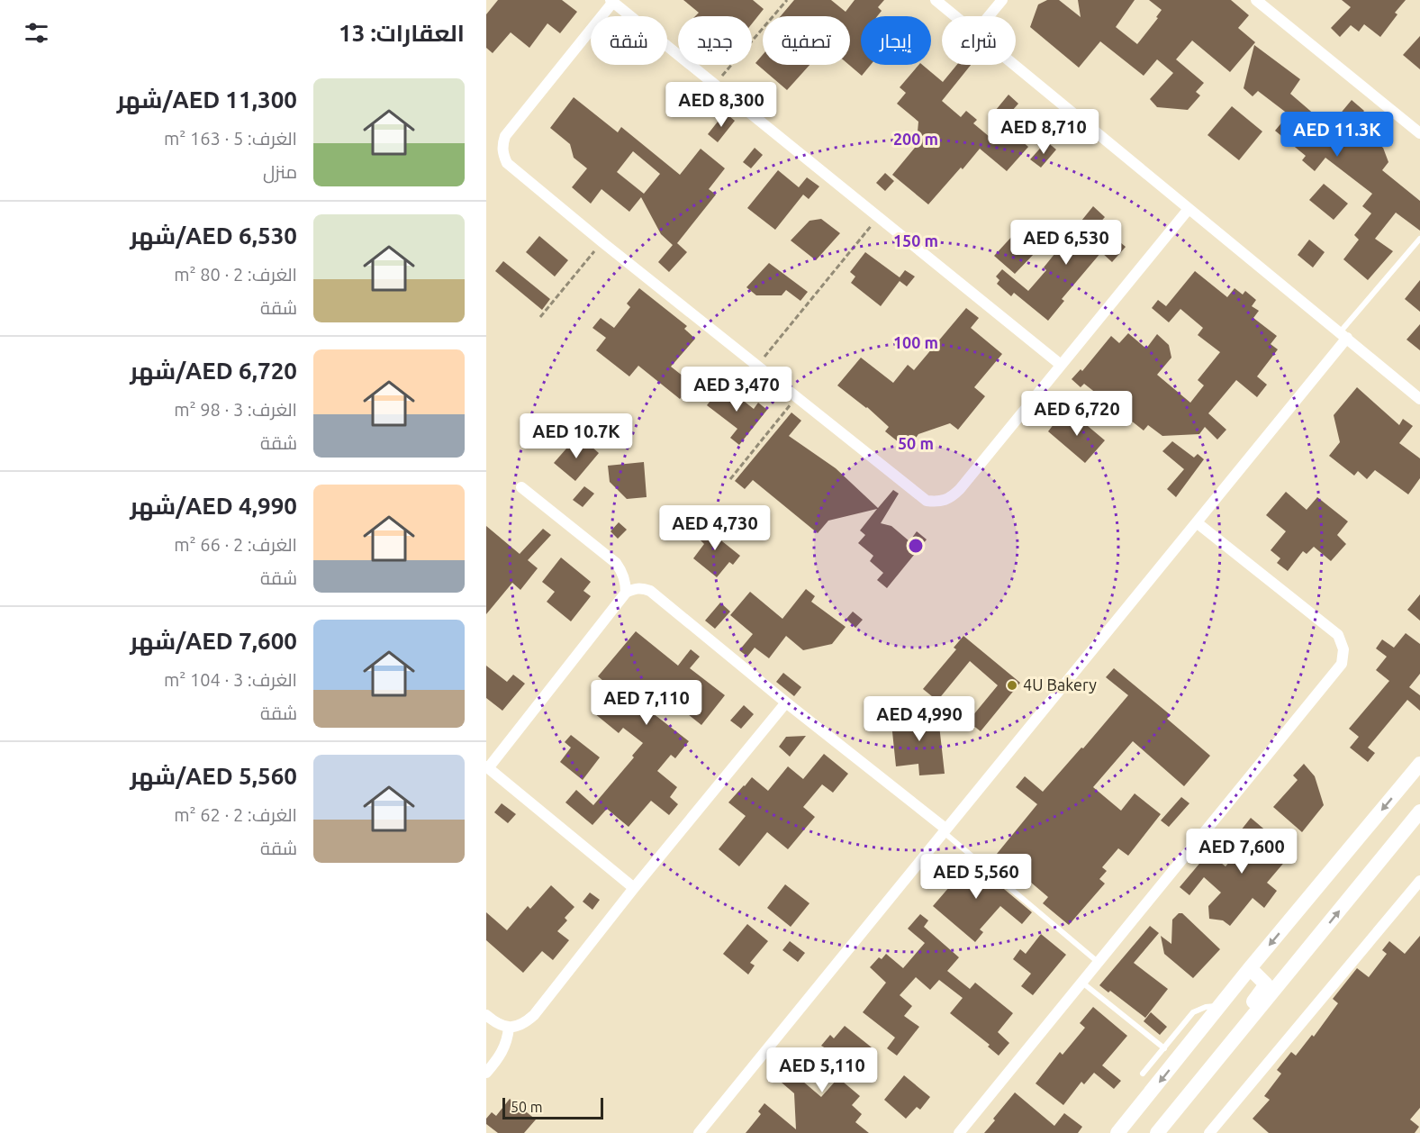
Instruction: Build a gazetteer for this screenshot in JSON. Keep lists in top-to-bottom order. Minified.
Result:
{"places":["4U Bakery"],"scale_bar":"50 m","page":{"heading":"العقارات: 13","chip":["شراء","إيجار","تصفية","جديد","شقة"],"list":[{"name":"AED 11,300/شهر","note":"الغرف: 5 · 163 m² · منزل"},{"name":"AED 6,530/شهر","note":"الغرف: 2 · 80 m² · شقة"},{"name":"AED 6,720/شهر","note":"الغرف: 3 · 98 m² · شقة"},{"name":"AED 4,990/شهر","note":"الغرف: 2 · 66 m² · شقة"},{"name":"AED 7,600/شهر","note":"الغرف: 3 · 104 m² · شقة"},{"name":"AED 5,560/شهر","note":"الغرف: 2 · 62 m² · شقة"}],"price":["AED 8,300","AED 8,710","AED 11.3K","AED 6,530","AED 3,470","AED 6,720","AED 10.7K","AED 4,730","AED 7,110","AED 4,990","AED 7,600","AED 5,560","AED 5,110"],"scale":"50 m"},"rings":["200 m","150 m","100 m","50 m"]}
